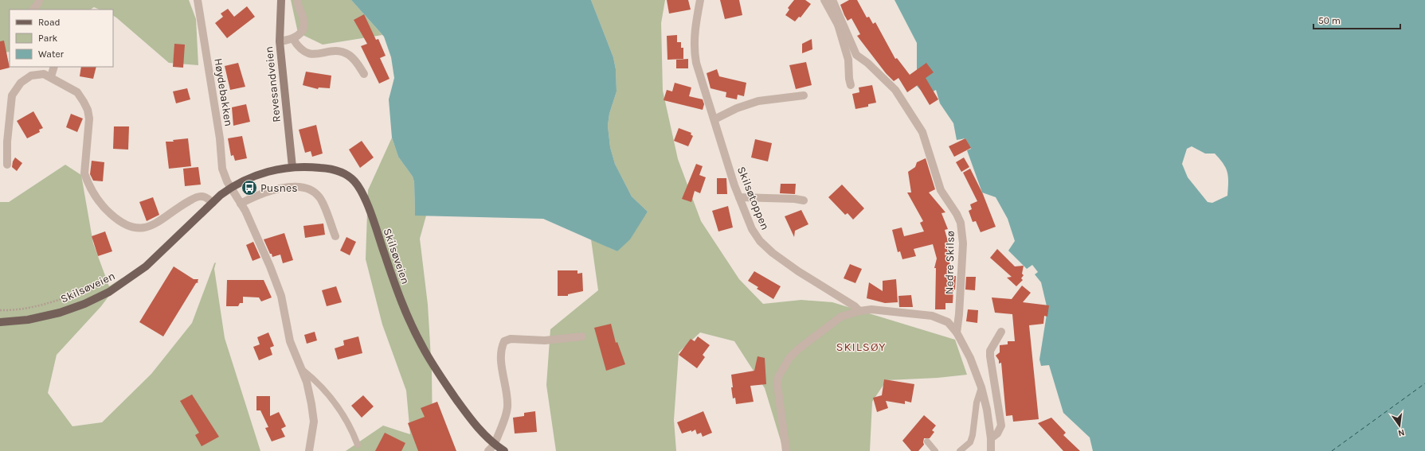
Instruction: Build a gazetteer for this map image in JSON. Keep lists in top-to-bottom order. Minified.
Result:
{"streets":{"main road":["Revesandveien","Skilsøveien"],"street":["Høydebakken","Skilsøtoppen","Nedre Skilsø"]},"crossings":[["Revesandveien","Skilsøveien"],["Høydebakken","Skilsøveien"]],"districts":["SKILSØY"],"places":{"bus stop":["Pusnes"]},"legend":["Road","Park","Water"],"scale_bar":"50 m","north":"bottom"}
